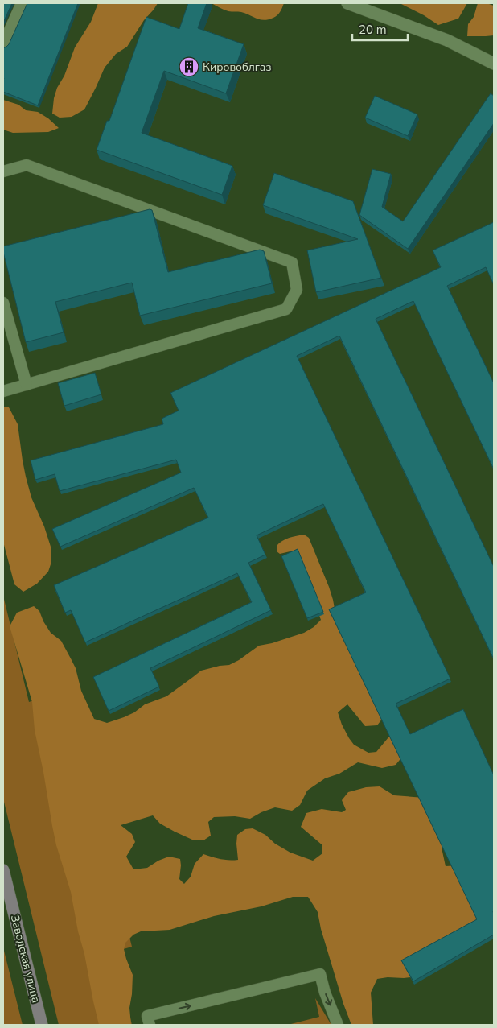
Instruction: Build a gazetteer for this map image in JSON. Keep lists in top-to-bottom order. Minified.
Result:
{"streets":{"main road":["Заводская улица"]},"places":{"building":["Кировоблгаз"]},"scale_bar":"20 m"}
